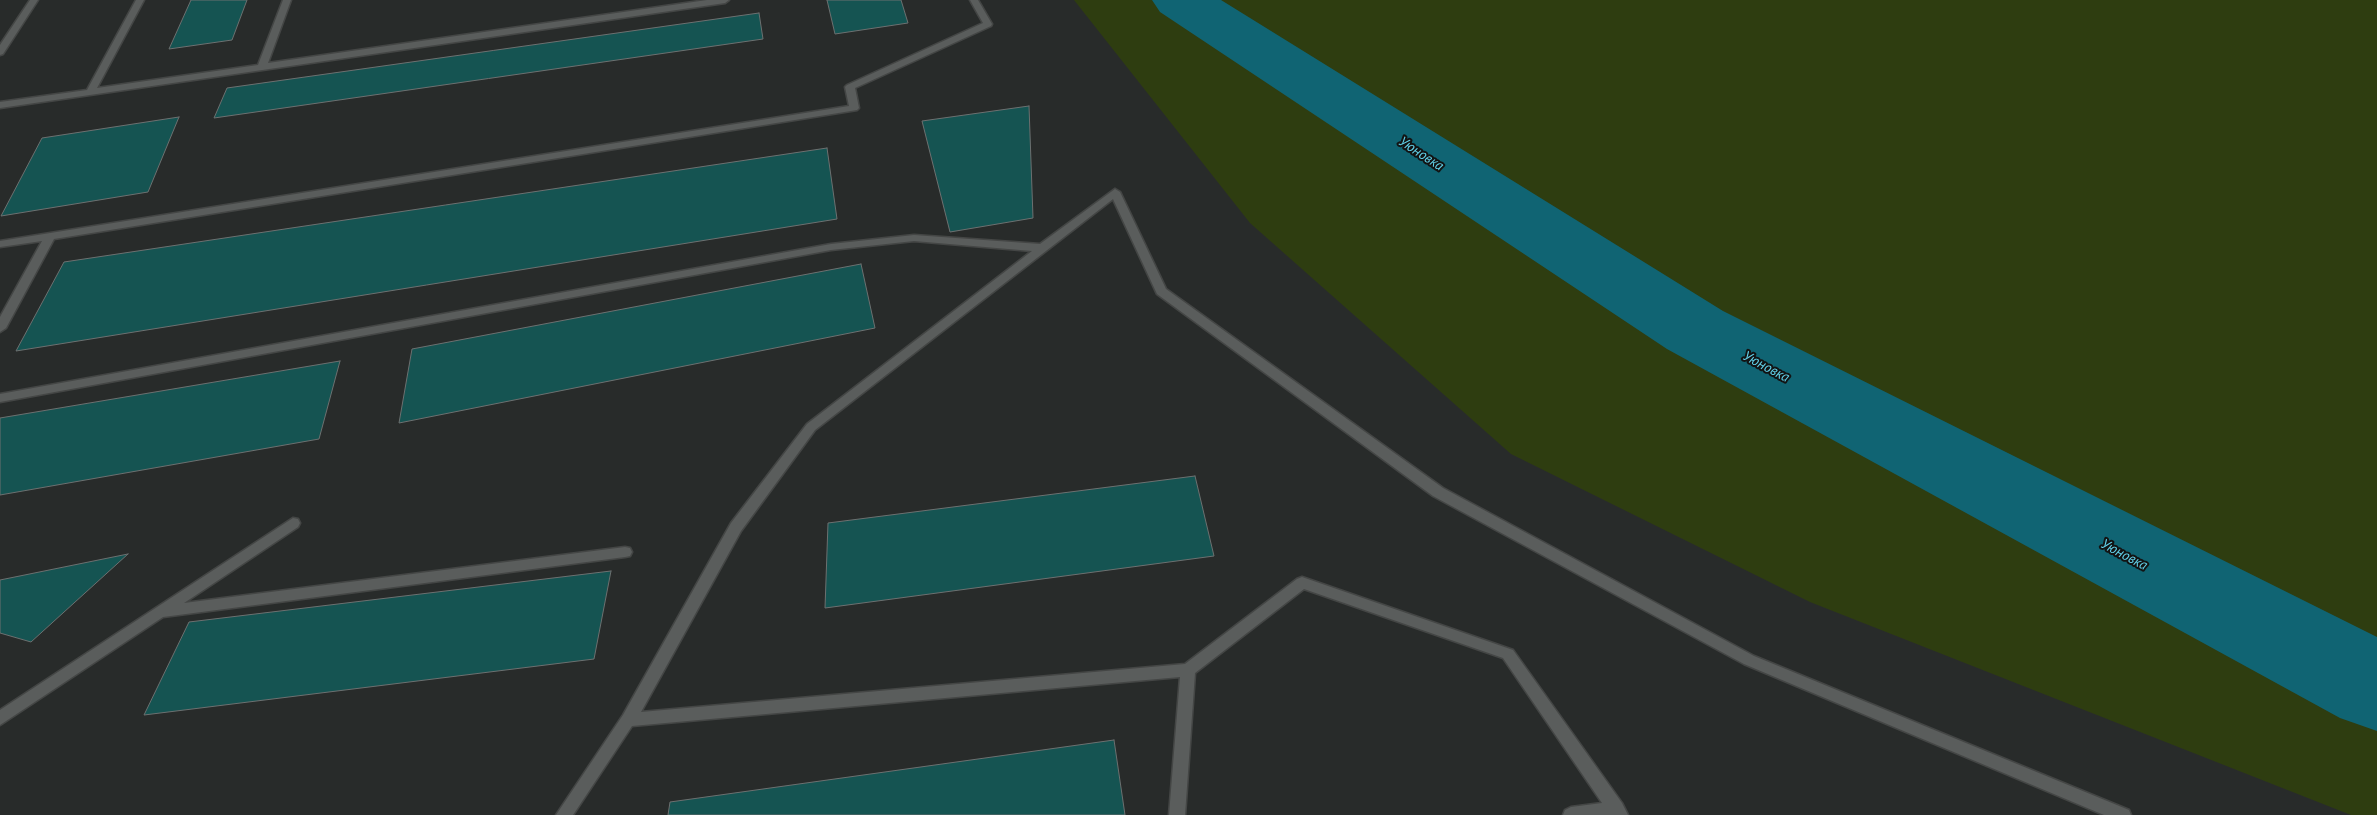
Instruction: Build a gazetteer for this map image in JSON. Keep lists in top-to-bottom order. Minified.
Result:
{"water":["Уюновка"]}
